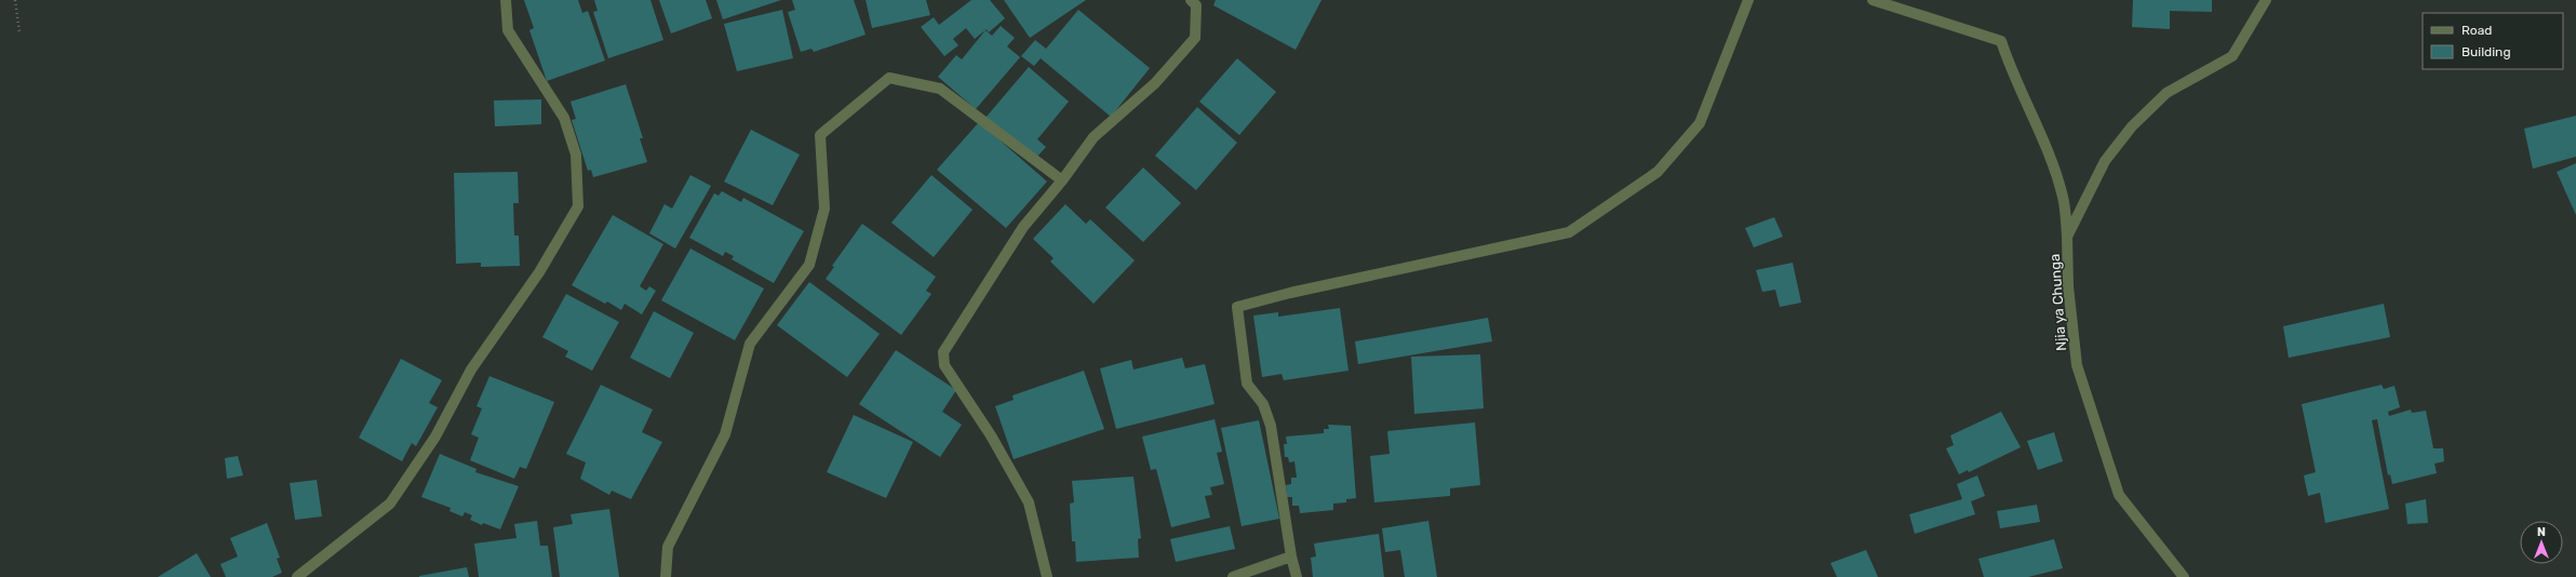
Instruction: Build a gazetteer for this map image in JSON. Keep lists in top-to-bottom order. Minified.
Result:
{"streets":{"street":["Njia ya Chunga"]},"legend":["Road","Building"],"north":"top"}
